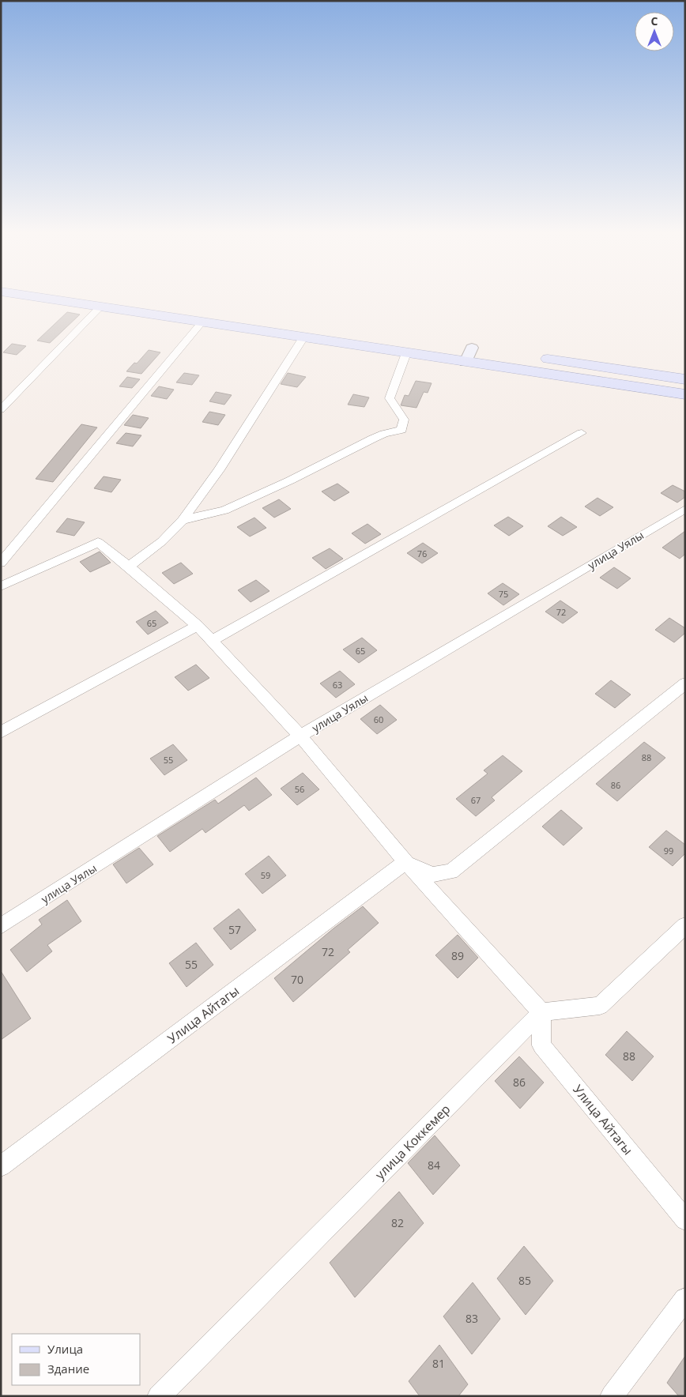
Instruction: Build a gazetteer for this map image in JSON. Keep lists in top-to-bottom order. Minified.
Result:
{"streets":{"street":["улица Уялы","Улица Айтагы","улица Коккемер"]},"crossings":[["Улица Айтагы","улица Коккемер"]],"house_numbers":["76","75","72","65","65","63","60","88","55","86","56","67","99","59","57","72","89","55","70","88","86","84","82","85","83","81"],"legend":["Улица","Здание"],"north":"top"}
